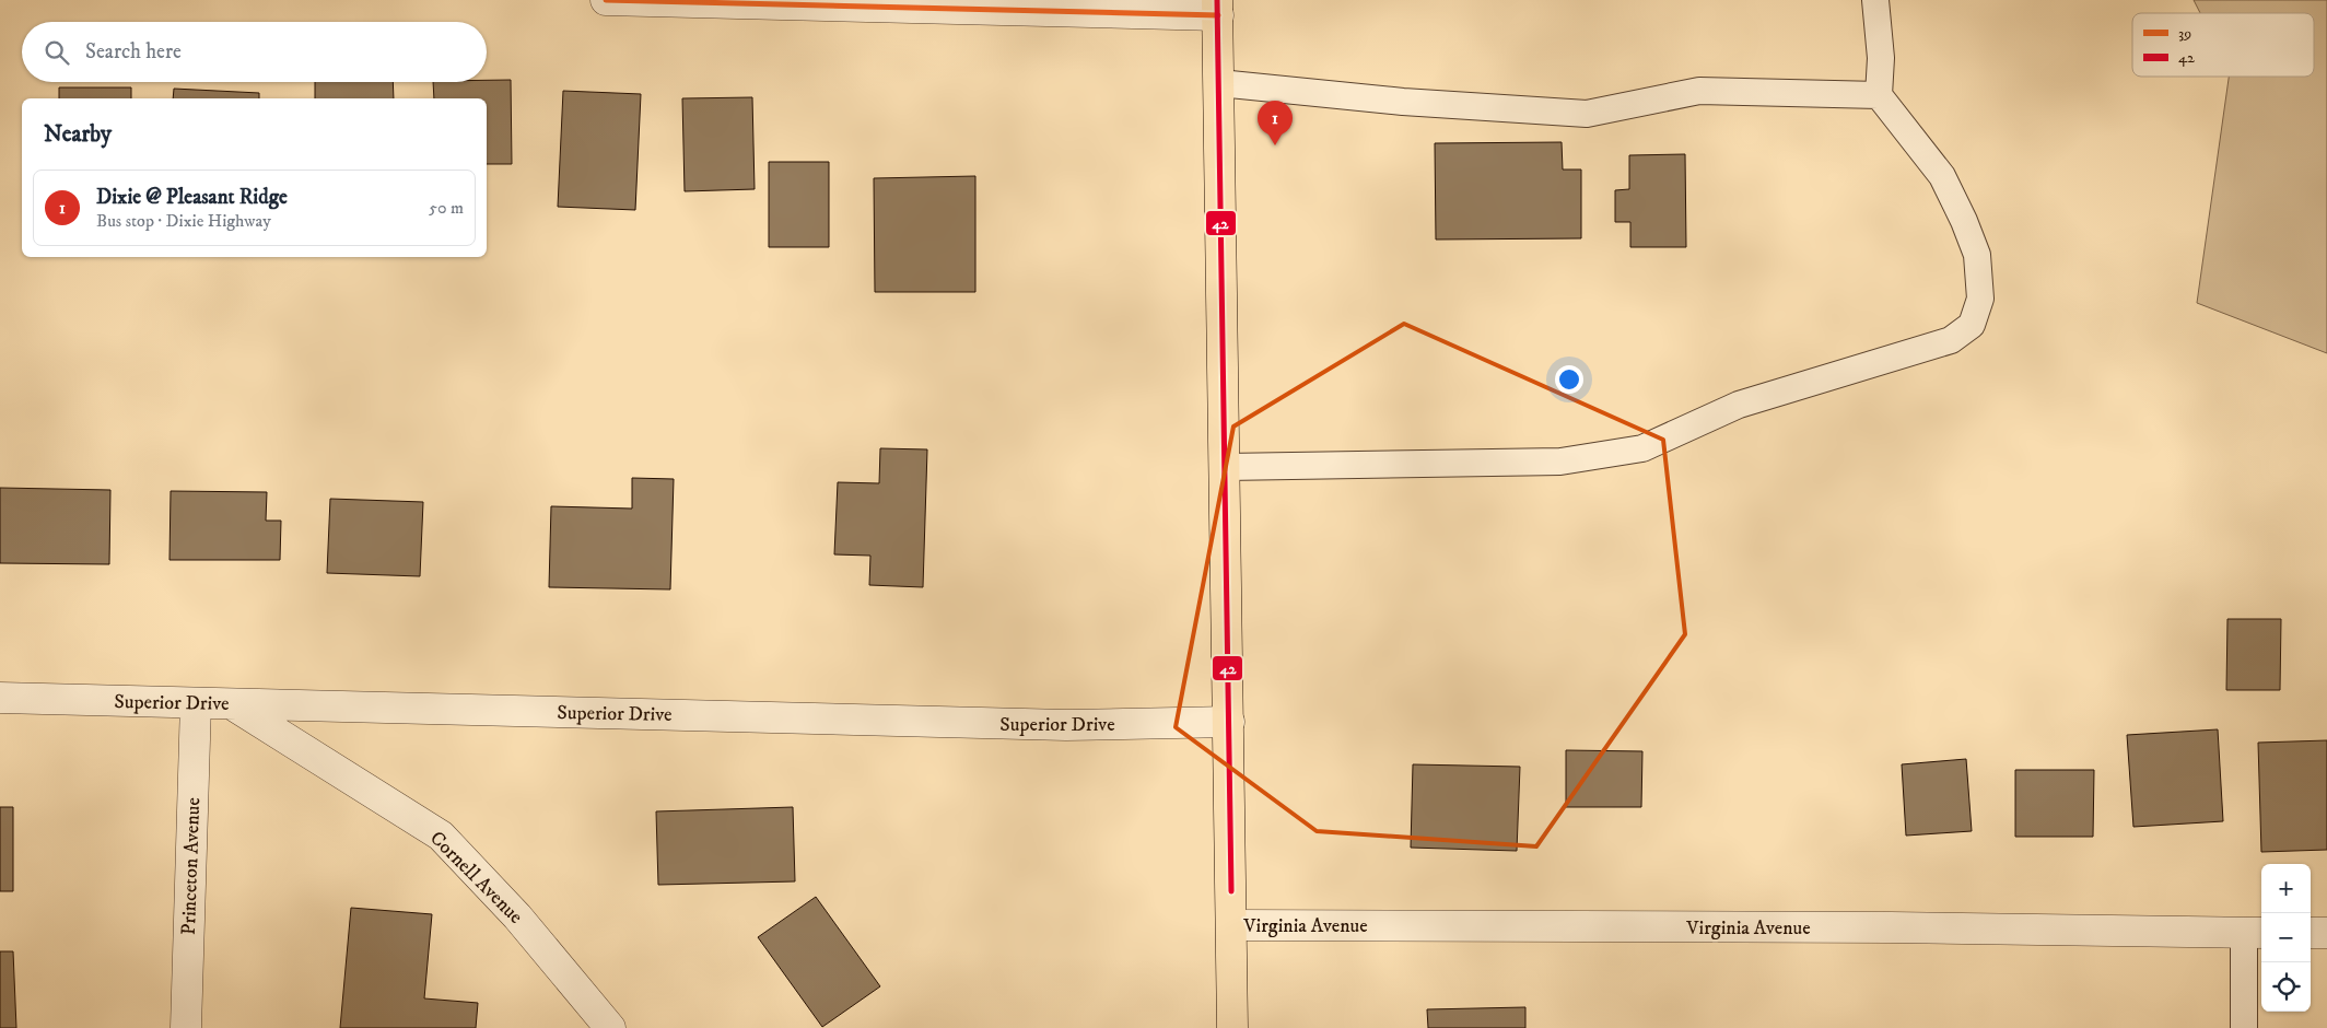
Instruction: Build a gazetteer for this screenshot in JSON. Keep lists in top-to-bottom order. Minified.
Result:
{"streets":{"street":["Superior Drive","Princeton Avenue","Cornell Avenue","Virginia Avenue"]},"crossings":[["Superior Drive","Princeton Avenue"],["Superior Drive","Cornell Avenue"]],"lines":["transit line 39","transit line 42"],"legend":["39","42"],"page":{"search":"Search here","heading":"Nearby","pins":"1","list":[{"mark":"1","name":"Dixie @ Pleasant Ridge","note":"Bus stop · Dixie Highway","value":"50 m"}],"map_buttons":["+","−"]}}
